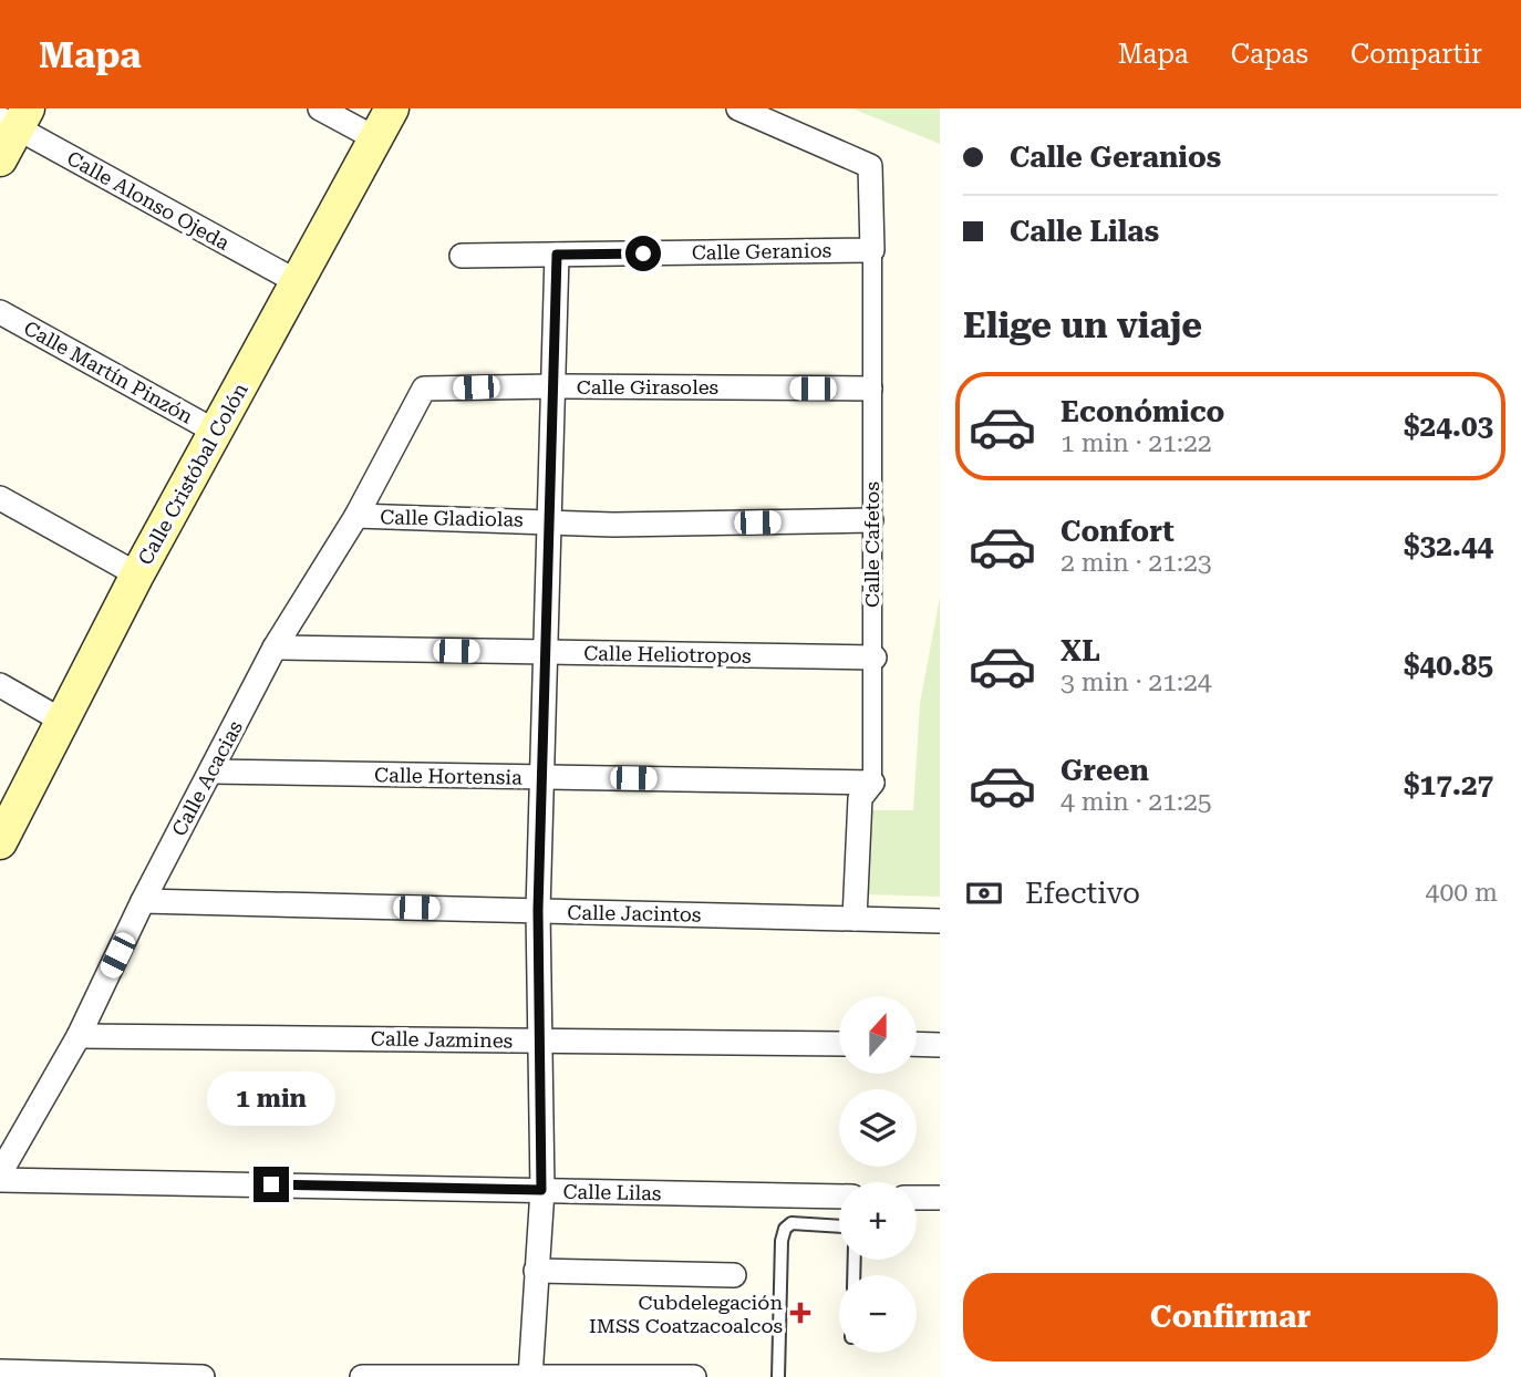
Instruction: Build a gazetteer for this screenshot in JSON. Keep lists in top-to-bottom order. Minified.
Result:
{"streets":{"main road":["Calle Cristóbal Colón"],"street":["Calle Alonso Ojeda","Calle Geranios","Calle Martín Pinzón","Calle Girasoles","Calle Gladiolas","Calle Cafetos","Calle Heliotropos","Calle Hortensia","Calle Acacias","Calle Jacintos","Calle Jazmines","Calle Lilas"]},"crossings":[["Calle Alonso Ojeda","Calle Cristóbal Colón"],["Calle Geranios","Calle Cafetos"],["Calle Martín Pinzón","Calle Cristóbal Colón"],["Calle Girasoles","Calle Cafetos"],["Calle Girasoles","Calle Acacias"],["Calle Gladiolas","Calle Cafetos"],["Calle Gladiolas","Calle Acacias"],["Calle Cafetos","Calle Heliotropos"],["Calle Cafetos","Calle Hortensia"],["Calle Cafetos","Calle Jacintos"],["Calle Heliotropos","Calle Acacias"],["Calle Hortensia","Calle Acacias"],["Calle Acacias","Calle Jacintos"],["Calle Acacias","Calle Jazmines"]],"places":{"health":["Cubdelegación IMSS Coatzacoalcos"]},"north":"top","page":{"header":"Mapa","nav":["Mapa","Capas","Compartir"],"banner":["Calle Geranios","Calle Lilas"],"heading":"Elige un viaje","list":[{"name":"Económico","note":"1 min · 21:22","value":"$24.03"},{"name":"Confort","note":"2 min · 21:23","value":"$32.44"},{"name":"XL","note":"3 min · 21:24","value":"$40.85"},{"name":"Green","note":"4 min · 21:25","value":"$17.27"}],"pay":["Efectivo","400 m"],"map_buttons":["+","−"],"bubble":"1 min","buttons":"Confirmar"}}
